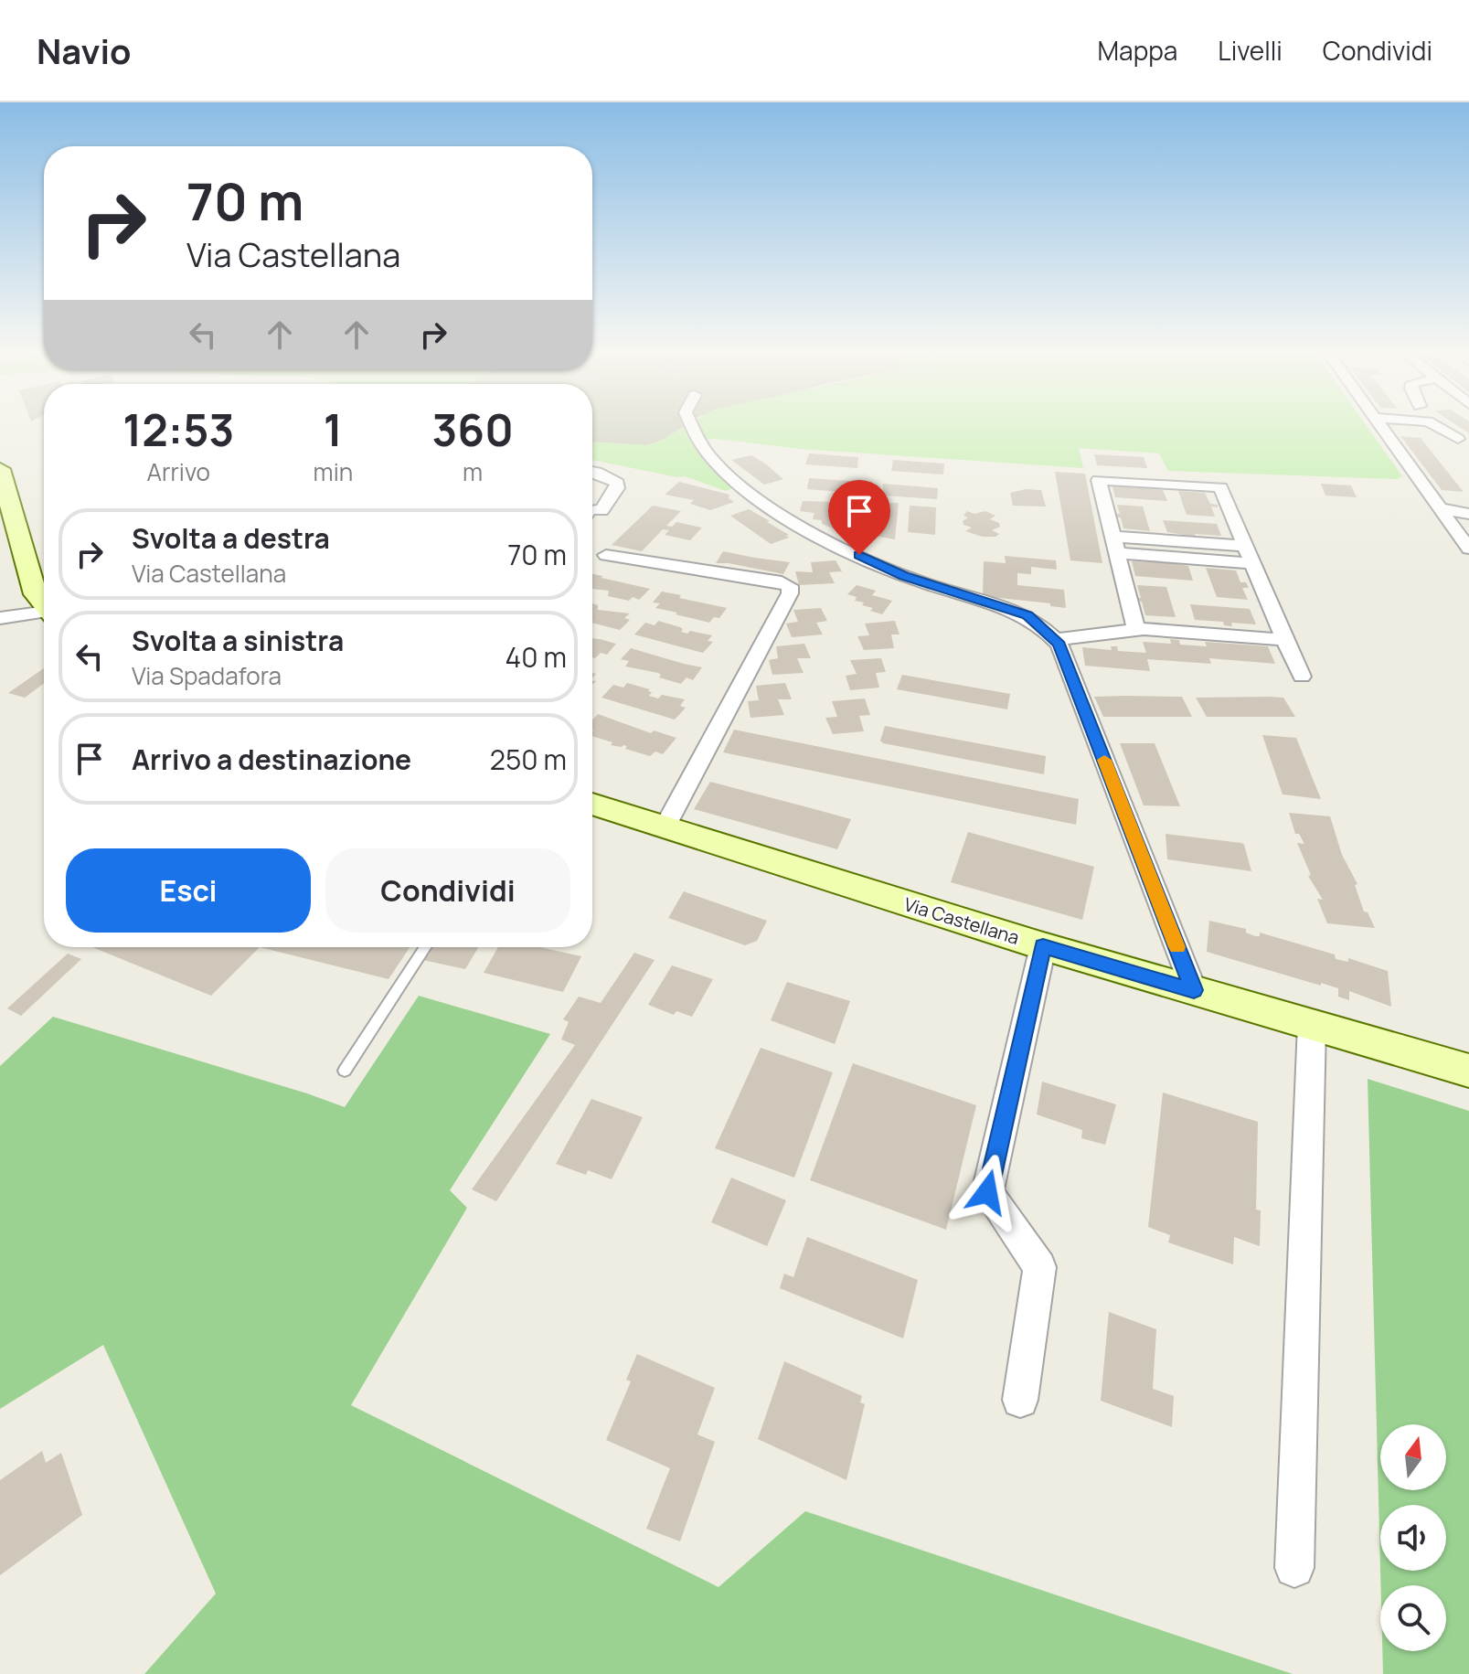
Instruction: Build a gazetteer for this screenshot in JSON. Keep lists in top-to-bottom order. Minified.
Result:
{"streets":{"main road":["Via Castellana"]},"north":"top","page":{"header":"Navio","nav":["Mappa","Livelli","Condividi"],"turn":["70 m","Via Castellana"],"eta":["12:53","Arrivo","1","min","360","m"],"list":[{"name":"Svolta a destra","note":"Via Castellana","value":"70 m"},{"name":"Svolta a sinistra","note":"Via Spadafora","value":"40 m"},{"name":"Arrivo a destinazione","value":"250 m"}],"buttons":["Esci","Condividi"]}}
